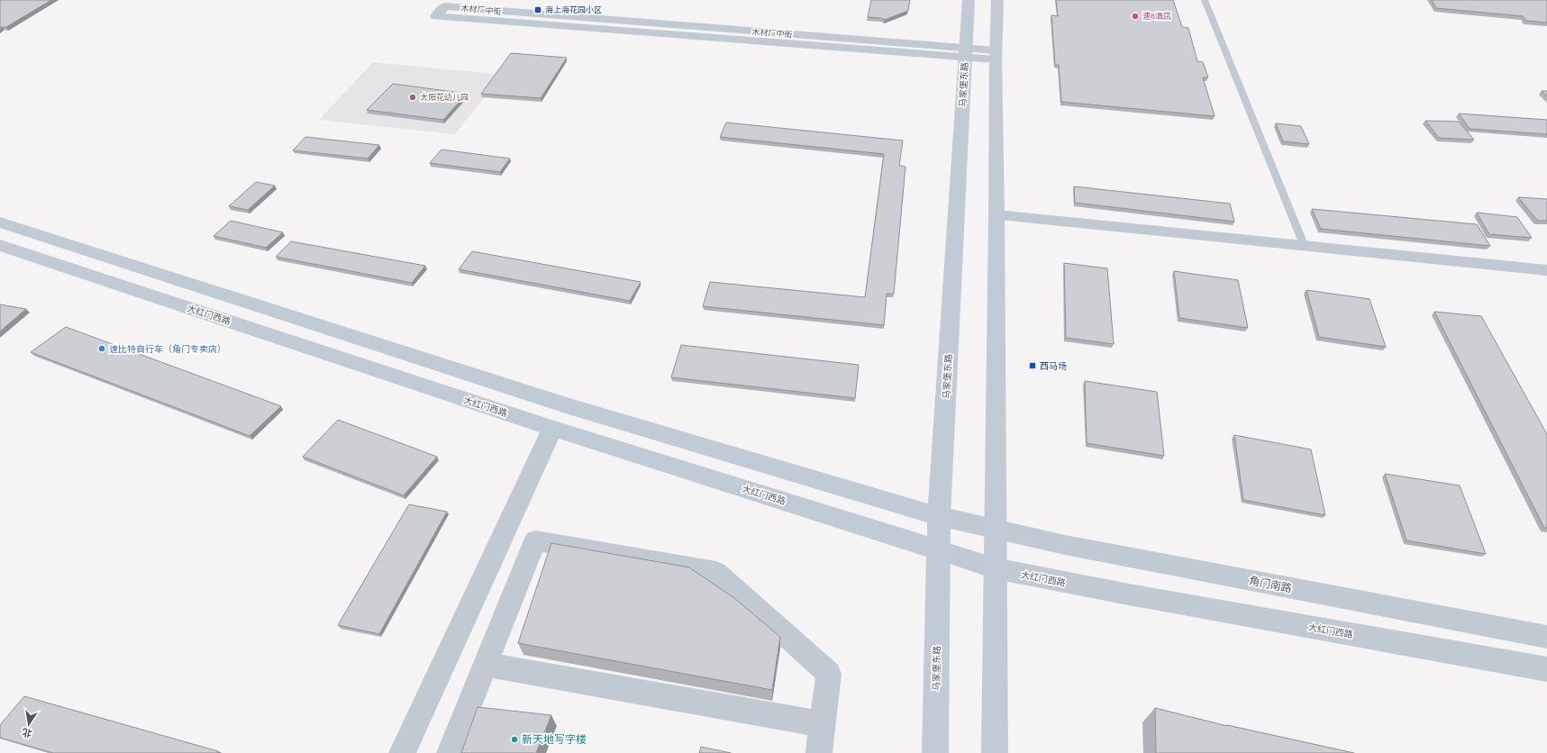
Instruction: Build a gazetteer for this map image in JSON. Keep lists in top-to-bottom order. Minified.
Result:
{"streets":{"main road":["马家堡东路","大红门西路"],"street":["木材厂中街","角门南路"]},"crossings":[["木材厂中街","马家堡东路"],["马家堡东路","大红门西路"]],"places":{"transit":["海上海花园小区","西马场"],"other":["速8酒店","太阳花幼儿园","速比特自行车（角门专卖店）","新天地写字楼"]},"north":"bottom"}
